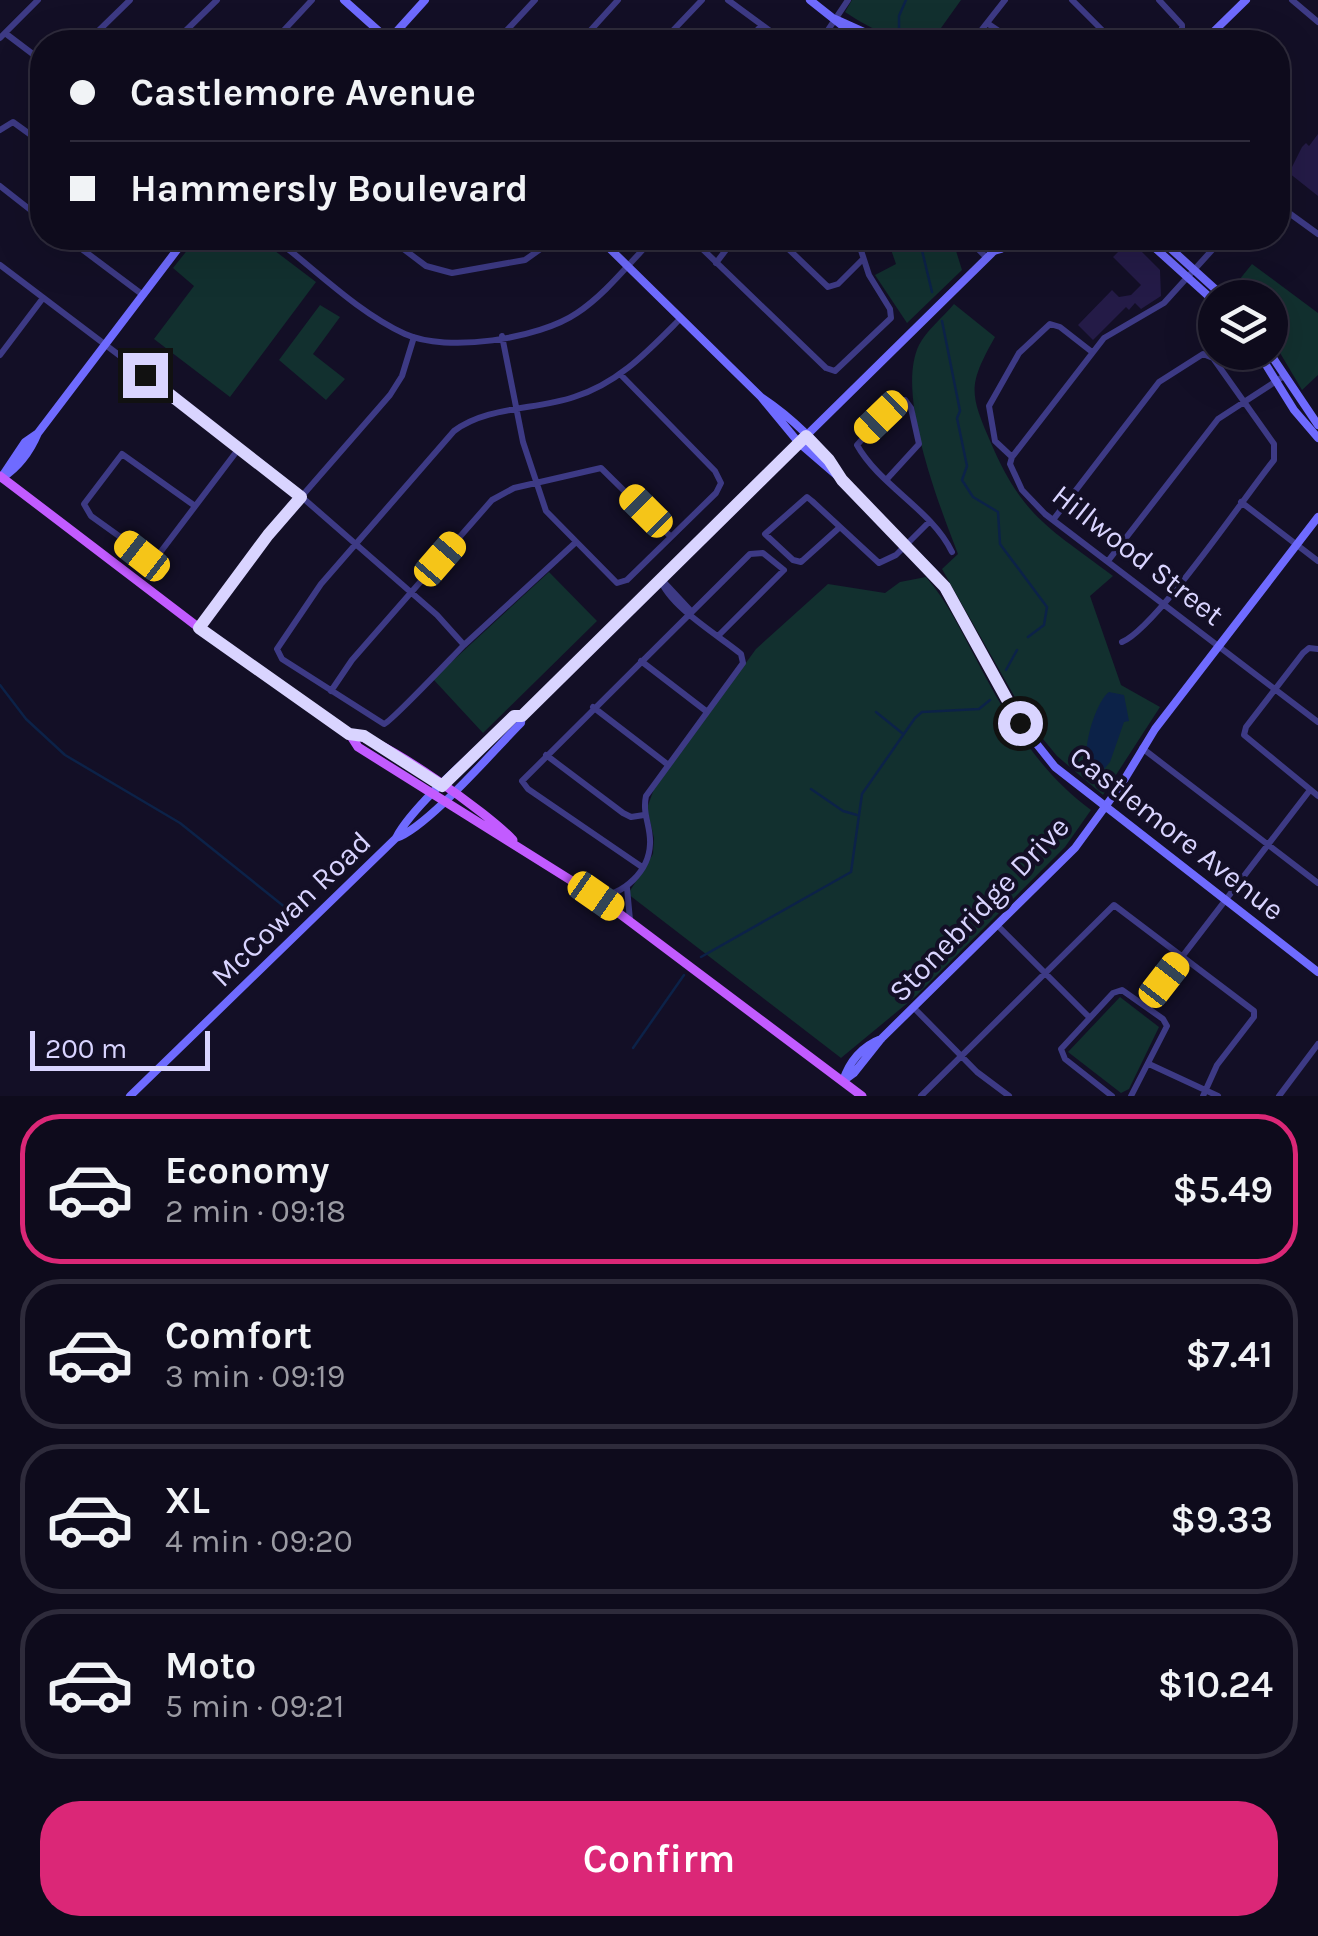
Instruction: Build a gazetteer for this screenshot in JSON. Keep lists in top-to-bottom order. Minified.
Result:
{"streets":{"street":["Hillwood Street","Castlemore Avenue","McCowan Road","Stonebridge Drive"]},"crossings":[["Hillwood Street","Stonebridge Drive"],["Castlemore Avenue","McCowan Road"],["Castlemore Avenue","Stonebridge Drive"]],"scale_bar":"200 m","page":{"banner":["Castlemore Avenue","Hammersly Boulevard"],"scale":"200 m","list":[{"name":"Economy","note":"2 min · 09:18","value":"$5.49"},{"name":"Comfort","note":"3 min · 09:19","value":"$7.41"},{"name":"XL","note":"4 min · 09:20","value":"$9.33"},{"name":"Moto","note":"5 min · 09:21","value":"$10.24"}],"buttons":"Confirm"}}
